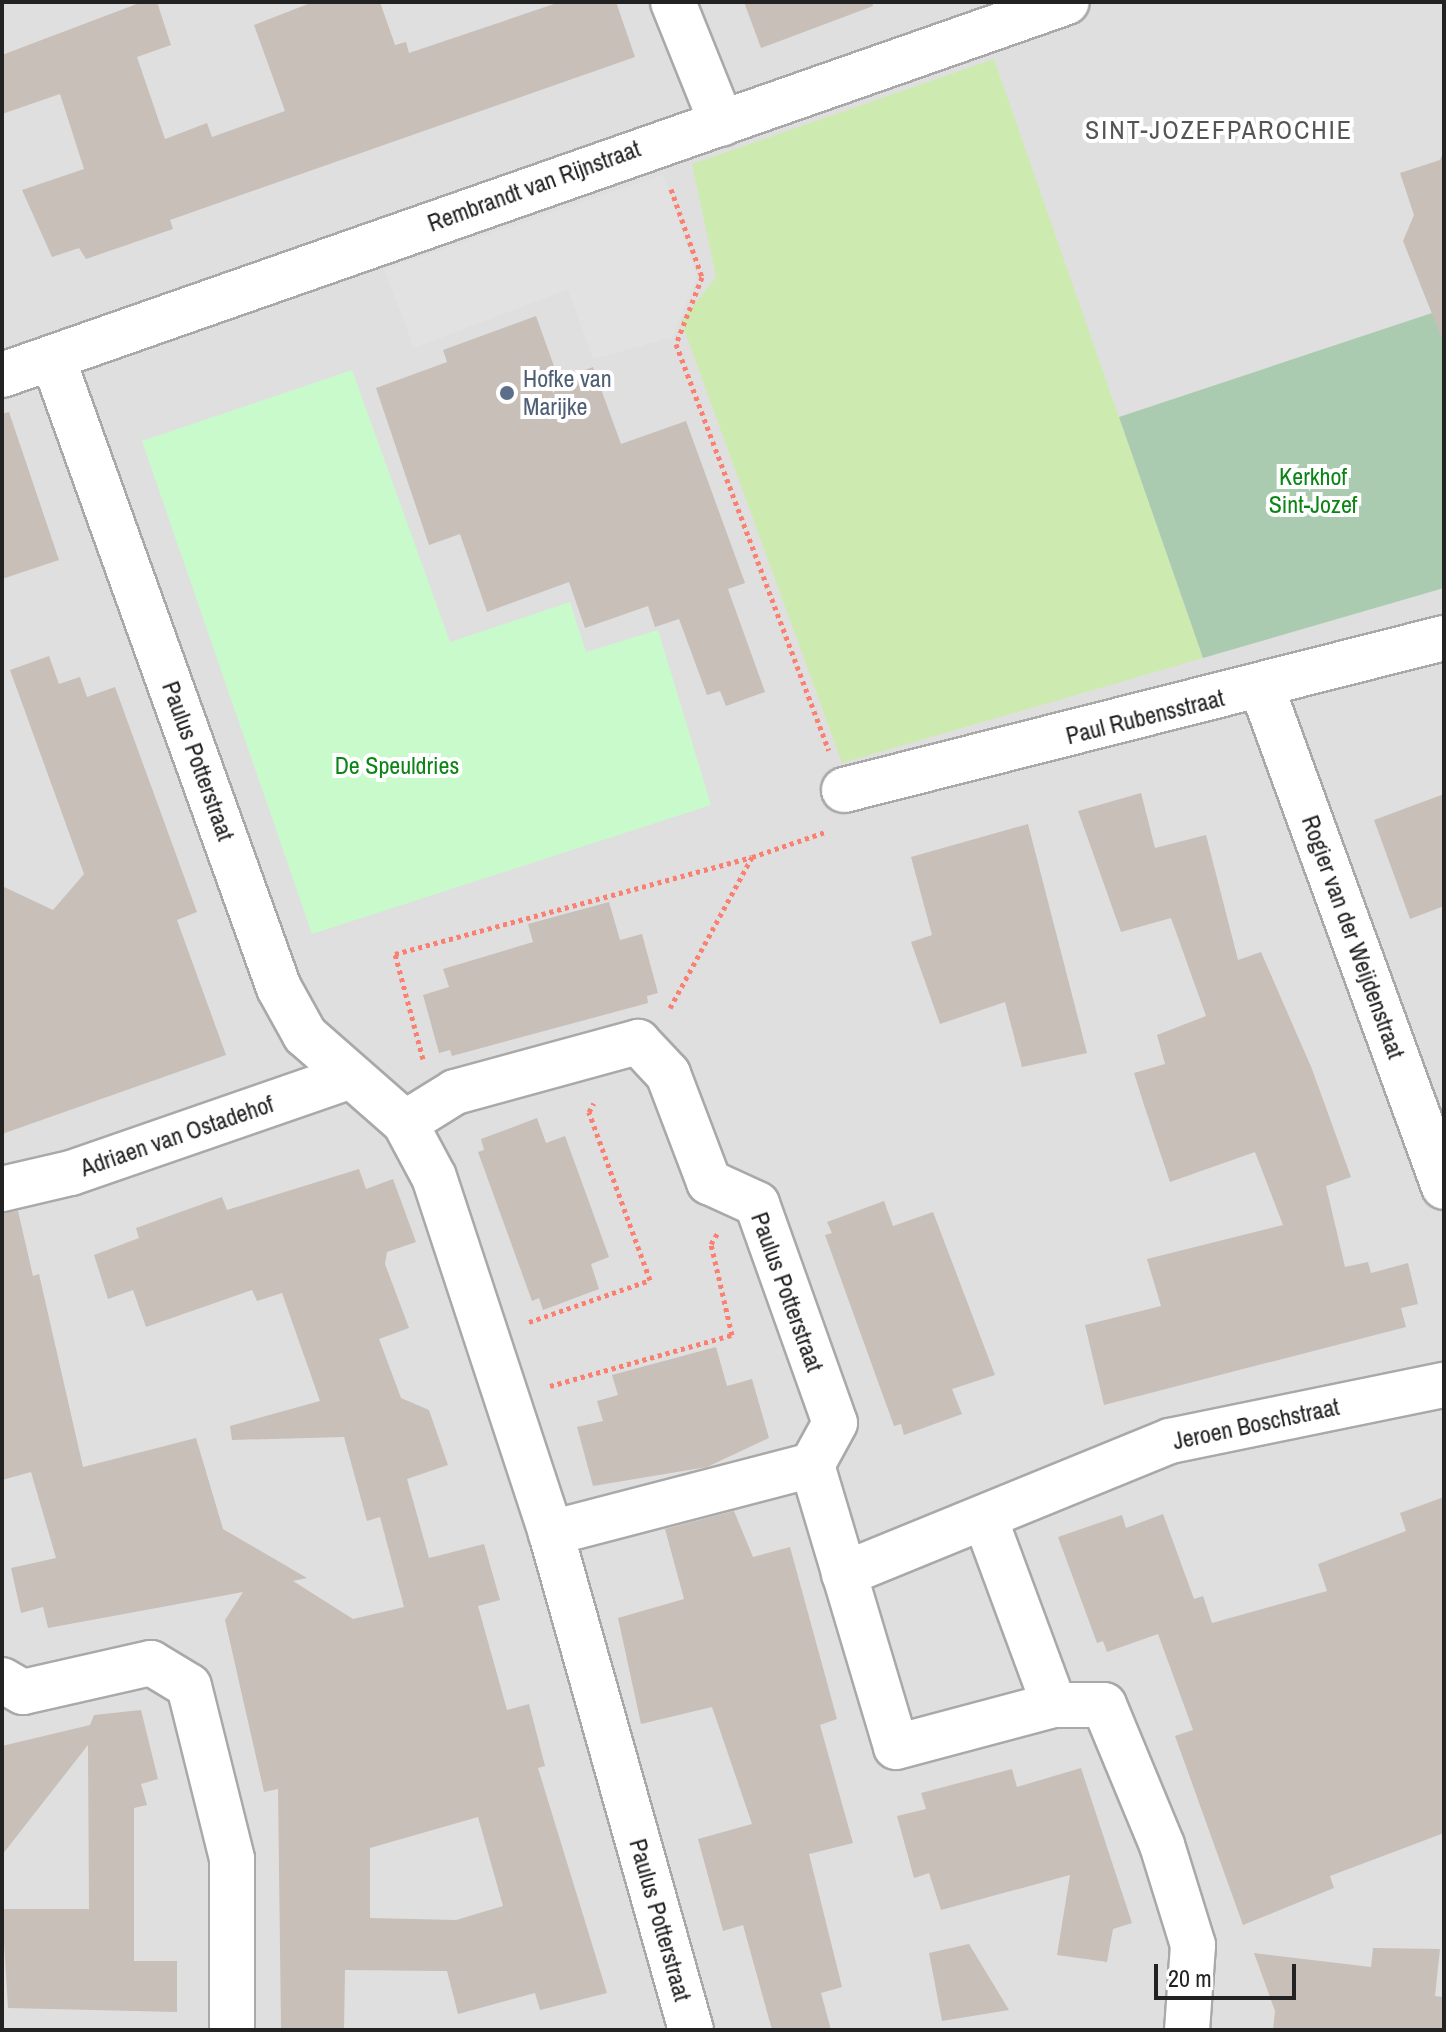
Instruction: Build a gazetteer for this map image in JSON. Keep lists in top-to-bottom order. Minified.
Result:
{"streets":{"street":["Rembrandt van Rijnstraat","Paul Rubensstraat","Paulus Potterstraat","Rogier van der Weijdenstraat","Adriaen van Ostadehof","Jeroen Boschstraat"]},"crossings":[["Rembrandt van Rijnstraat","Paulus Potterstraat"],["Paul Rubensstraat","Rogier van der Weijdenstraat"],["Paulus Potterstraat","Adriaen van Ostadehof"]],"districts":["SINT-JOZEFPAROCHIE"],"parks":["Kerkhof Sint-Jozef","De Speuldries"],"places":["Hofke van Marijke"],"scale_bar":"20 m"}
